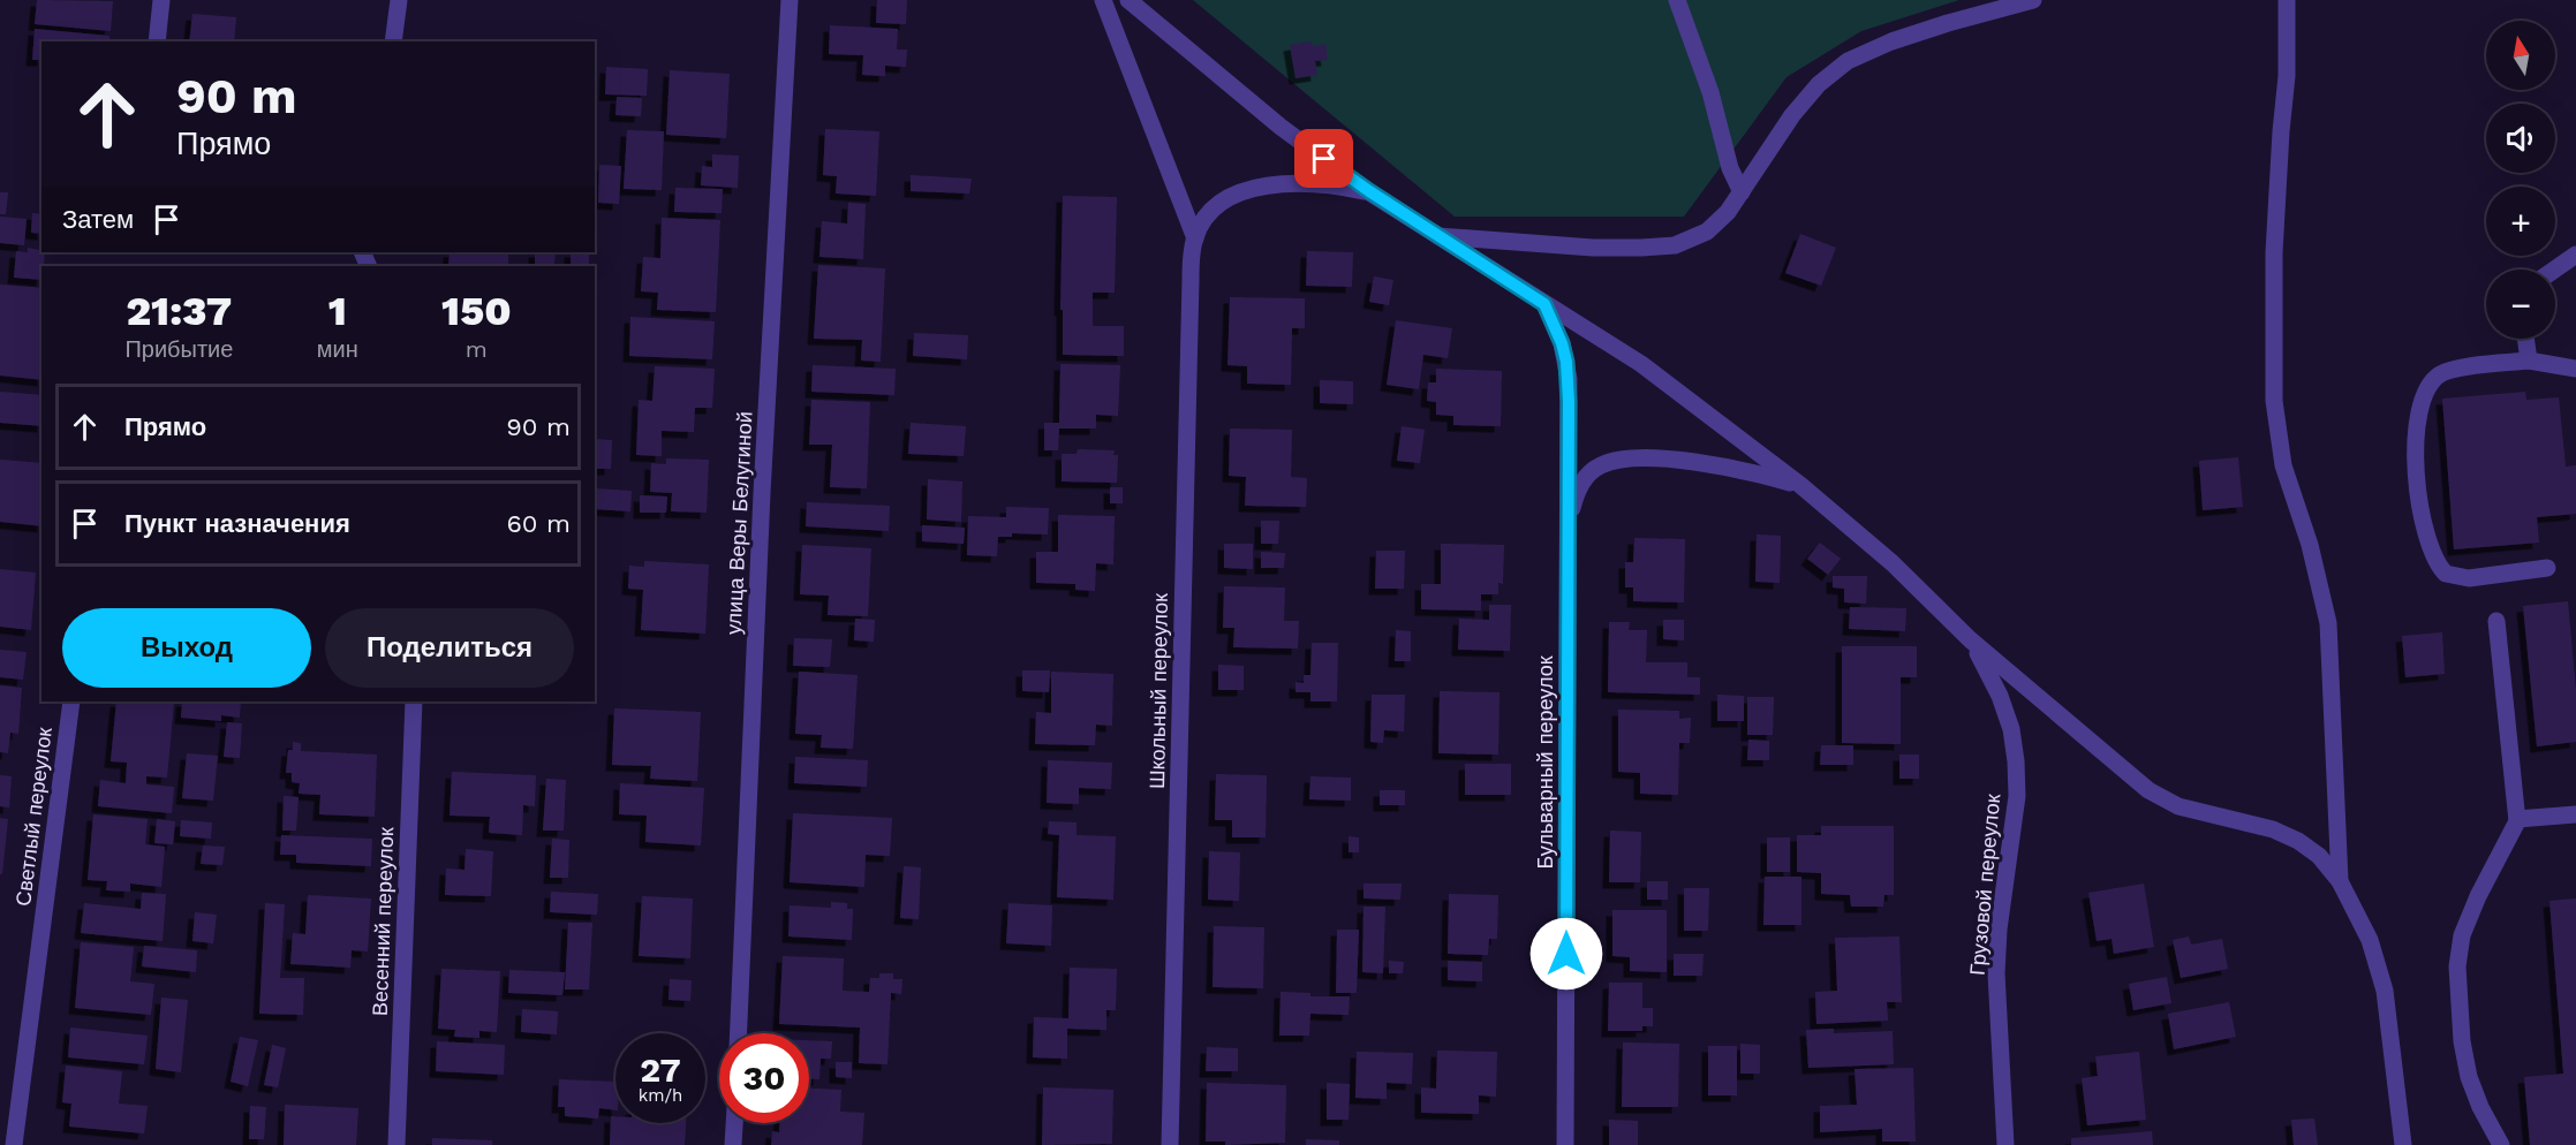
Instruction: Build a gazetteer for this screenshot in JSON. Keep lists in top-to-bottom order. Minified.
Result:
{"streets":{"street":["улица Веры Белугиной","Школьный переулок","Бульварный переулок","Светлый переулок","Грузовой переулок","Весенний переулок"]},"north":"top","page":{"map_buttons":["+","−"],"turn":["90 m","Прямо"],"then":"Затем","eta":["21:37","Прибытие","1","мин","150","m"],"list":[{"name":"Прямо","value":"90 m"},{"name":"Пункт назначения","value":"60 m"}],"buttons":["Выход","Поделиться"],"speed":"27 km/h","limit":"30"}}
